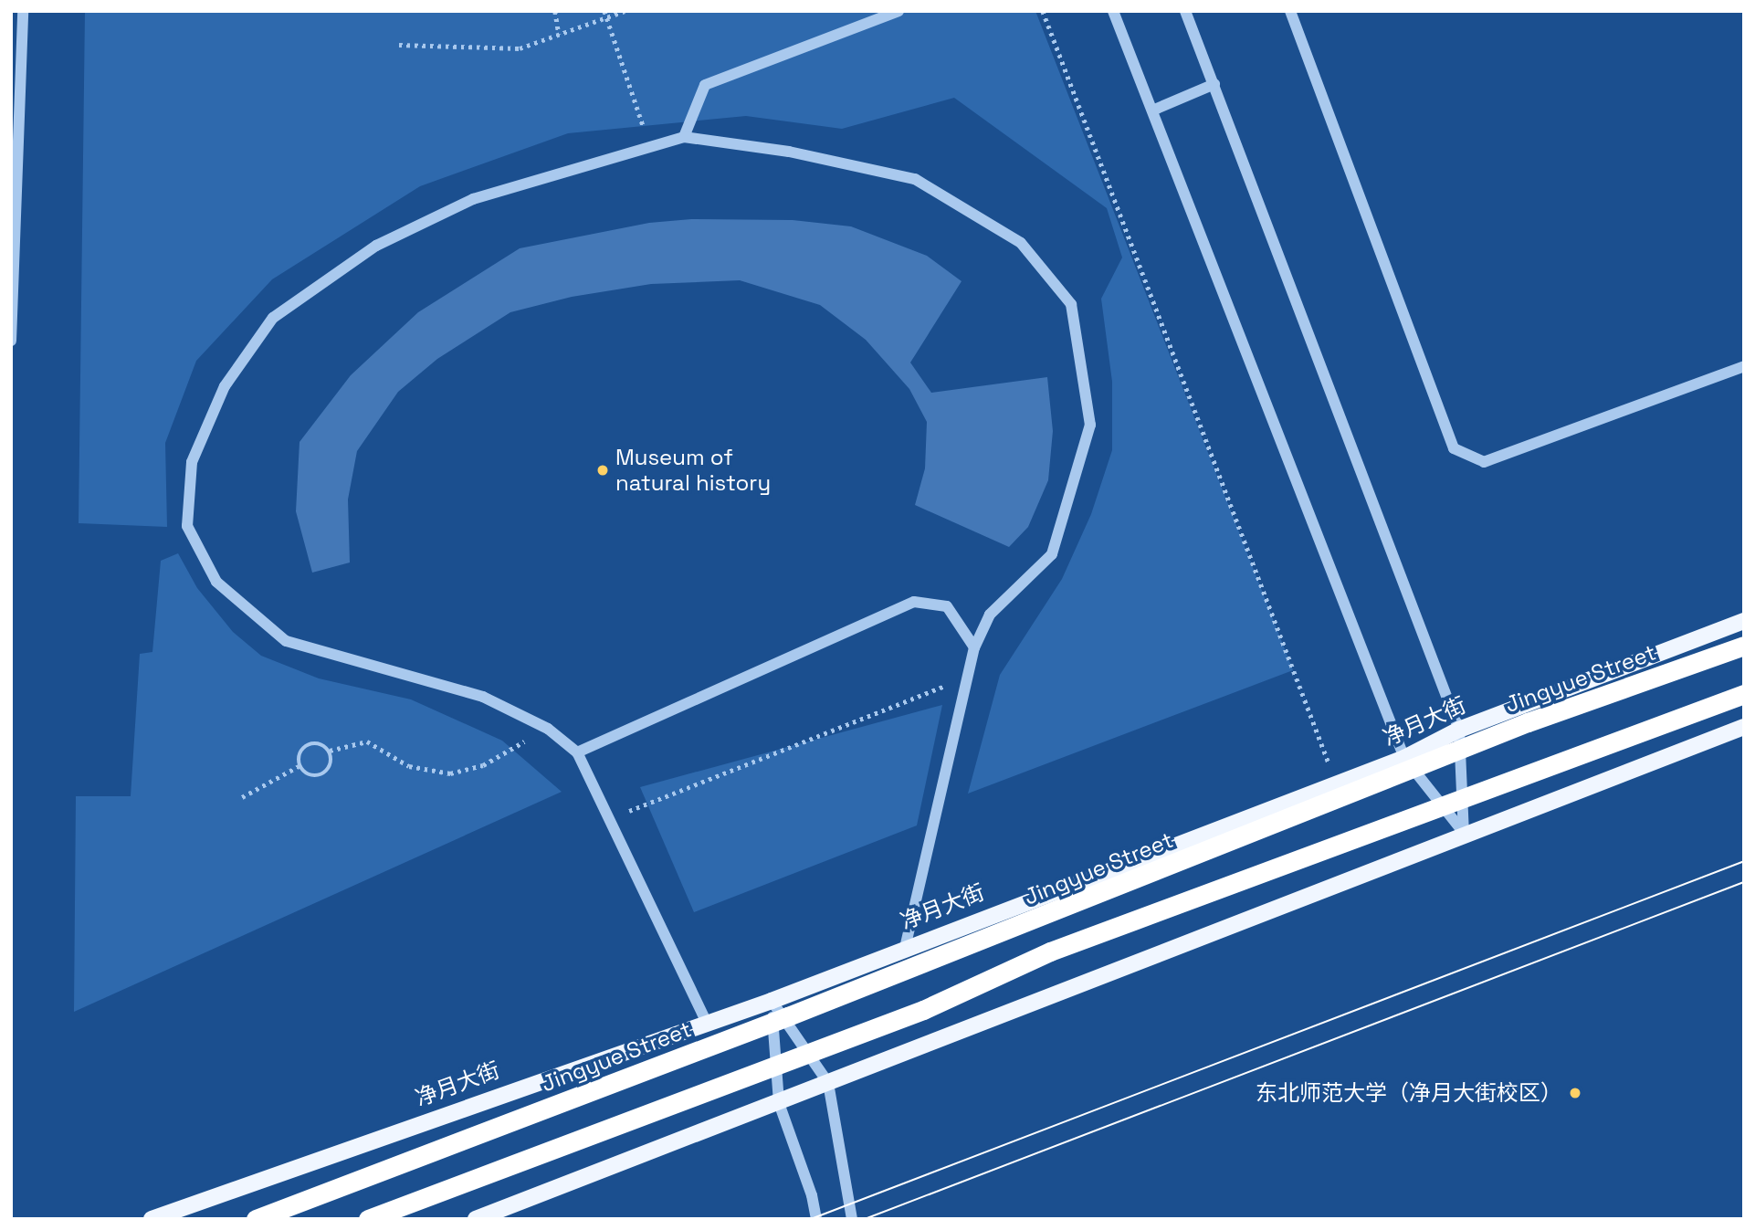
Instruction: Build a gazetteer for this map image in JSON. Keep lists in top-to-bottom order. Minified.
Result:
{"streets":{"highway":["Jingyue Street"],"main road":["净月大街"]},"places":["Museum of natural history","东北师范大学（净月大街校区）"]}
